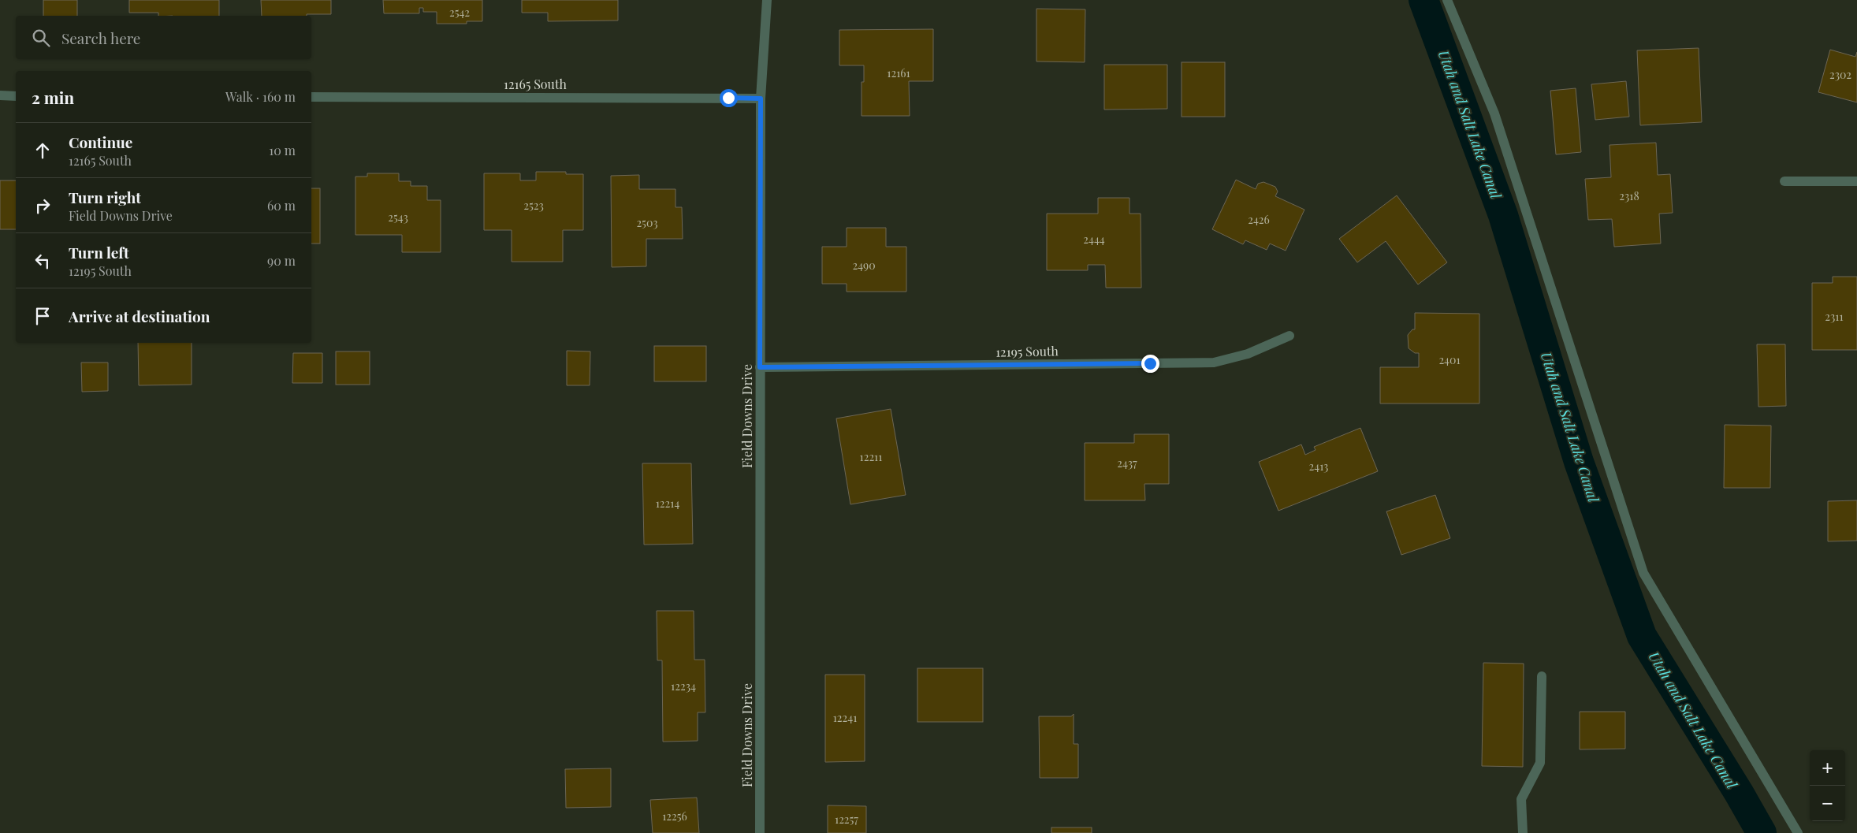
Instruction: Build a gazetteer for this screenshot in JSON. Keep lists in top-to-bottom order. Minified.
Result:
{"streets":{"street":["12165 South","12195 South","Field Downs Drive"]},"crossings":[["12165 South","Field Downs Drive"],["12195 South","Field Downs Drive"]],"water":["Utah and Salt Lake Canal"],"house_numbers":["2542","12161","2302","2318","2523","2543","2426","2503","2444","2490","2311","2401","12211","2437","2413","12214","12234","12241","12256","12257"],"page":{"search":"Search here","heading":["2 min","Walk · 160 m"],"list":[["Continue","12165 South","10 m"],["Turn right","Field Downs Drive","60 m"],["Turn left","12195 South","90 m"],"Arrive at destination"],"map_buttons":["+","−"]}}
